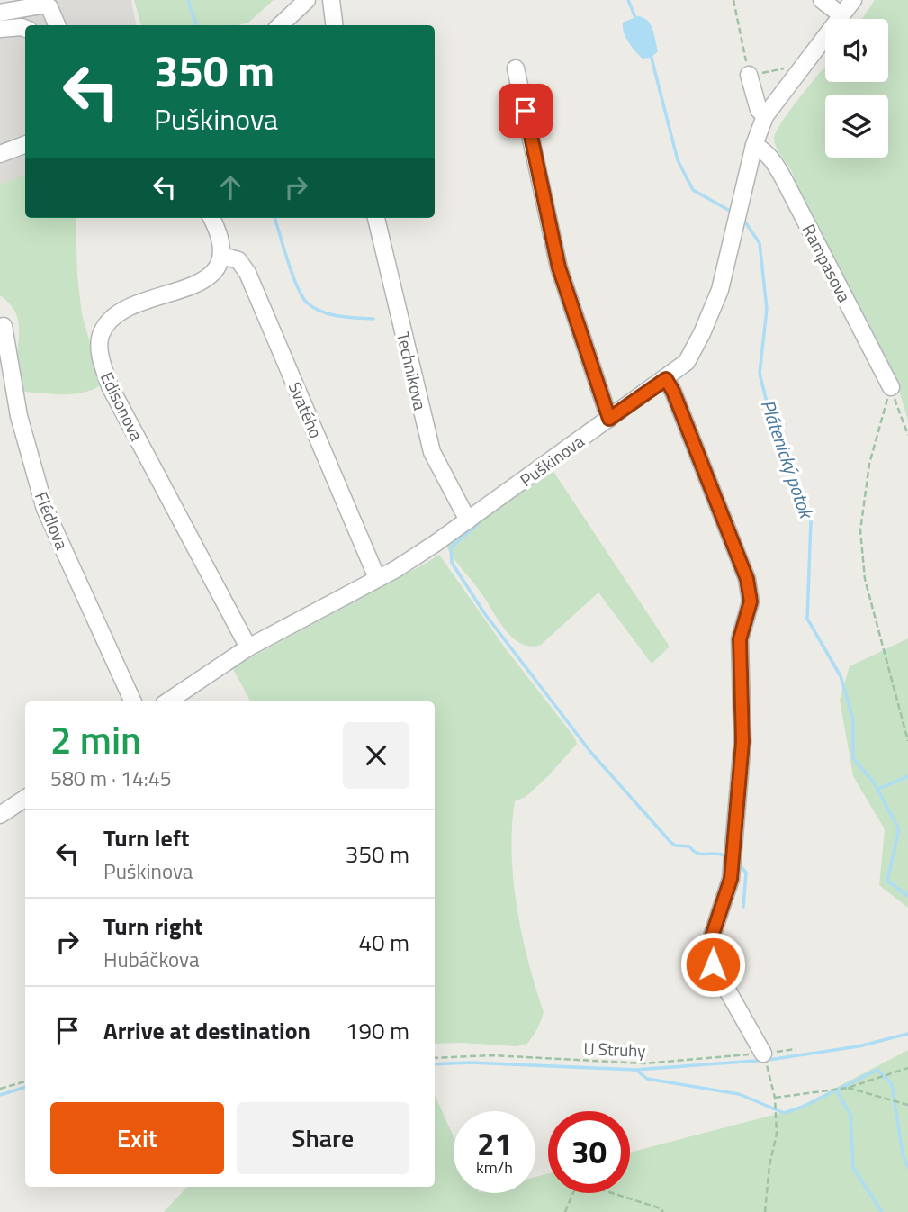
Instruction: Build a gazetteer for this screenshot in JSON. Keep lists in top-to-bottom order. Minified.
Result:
{"streets":{"street":["Rampasova","Technikova","Edisonova","Svatého","Puškinova","Flédlova"],"path":["U Struhy"]},"crossings":[["Rampasova","Puškinova"],["Technikova","Puškinova"],["Edisonova","Svatého"],["Edisonova","Puškinova"],["Svatého","Puškinova"]],"water":["Plátenický potok"],"page":{"turn":["350 m","Puškinova"],"heading":["2 min","580 m · 14:45"],"list":[{"name":"Turn left","note":"Puškinova","value":"350 m"},{"name":"Turn right","note":"Hubáčkova","value":"40 m"},{"name":"Arrive at destination","value":"190 m"}],"buttons":["Exit","Share"],"speed":"21 km/h","limit":"30"}}
